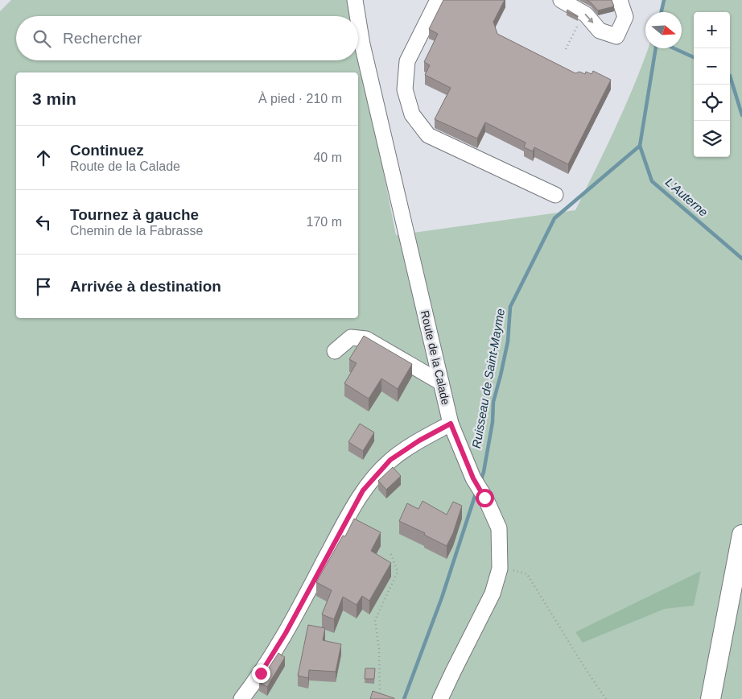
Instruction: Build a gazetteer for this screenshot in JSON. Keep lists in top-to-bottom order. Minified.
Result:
{"streets":{"street":["Route de la Calade"]},"water":["L'Auterne","Ruisseau de Saint-Mayme"],"north":"right","page":{"map_buttons":["+","−"],"search":"Rechercher","heading":["3 min","À pied · 210 m"],"list":[["Continuez","Route de la Calade","40 m"],["Tournez à gauche","Chemin de la Fabrasse","170 m"],"Arrivée à destination"]}}
